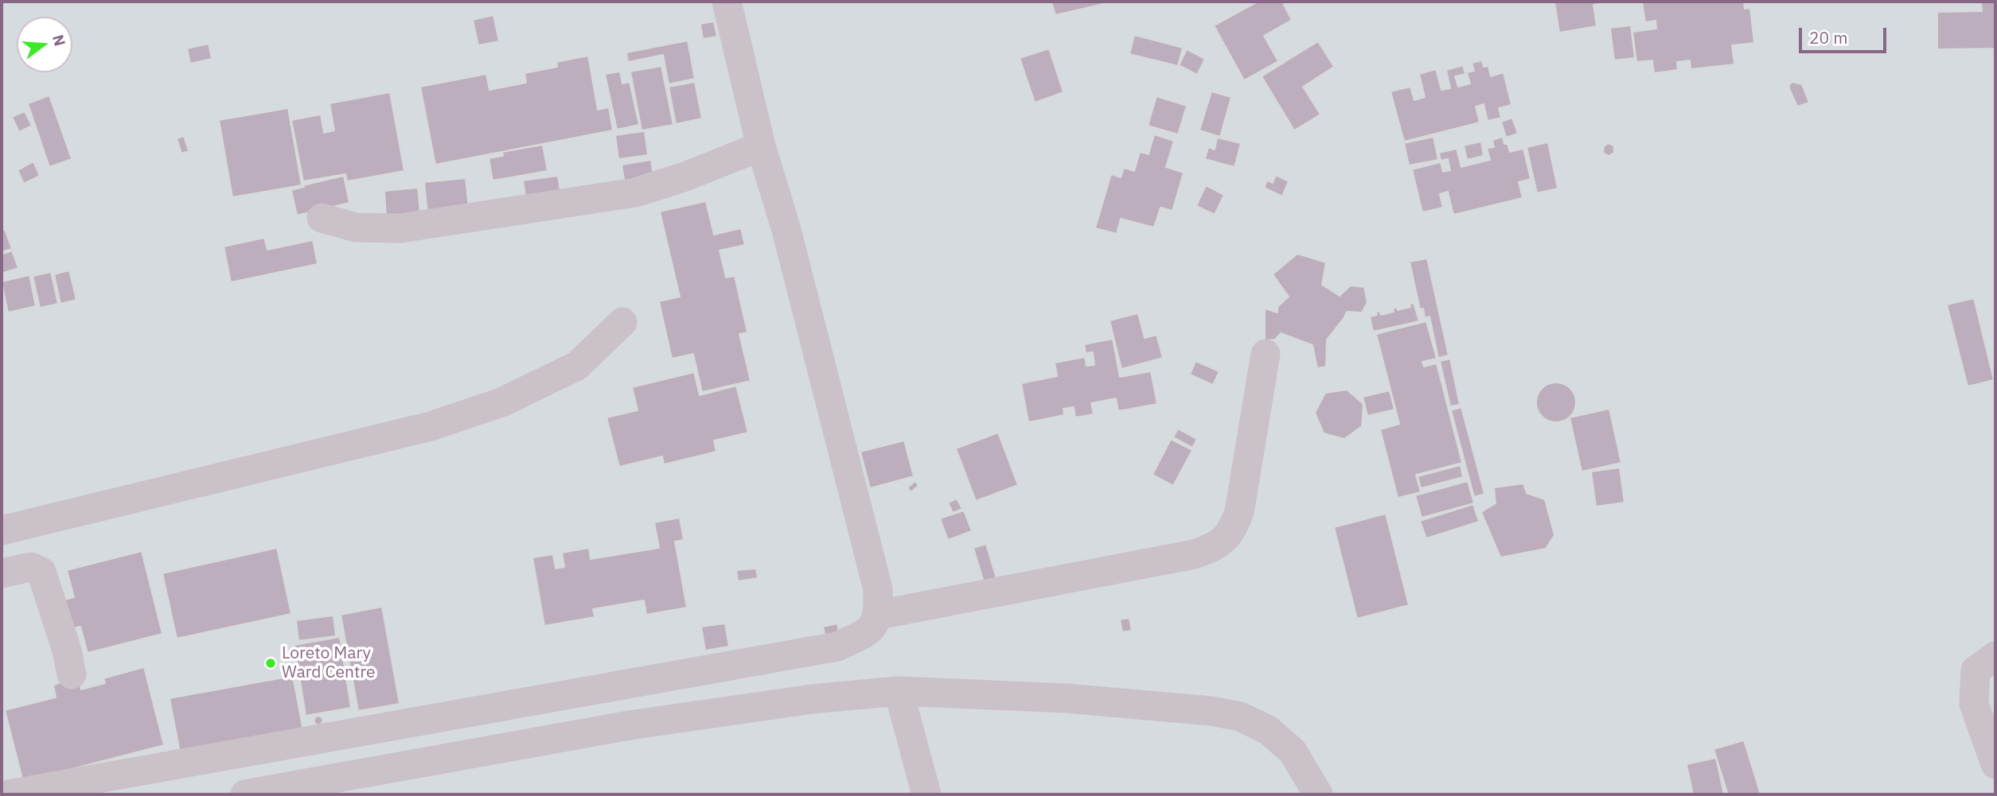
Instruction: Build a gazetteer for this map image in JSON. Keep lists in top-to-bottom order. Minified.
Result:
{"places":["Loreto Mary Ward Centre"],"scale_bar":"20 m","north":"right"}
